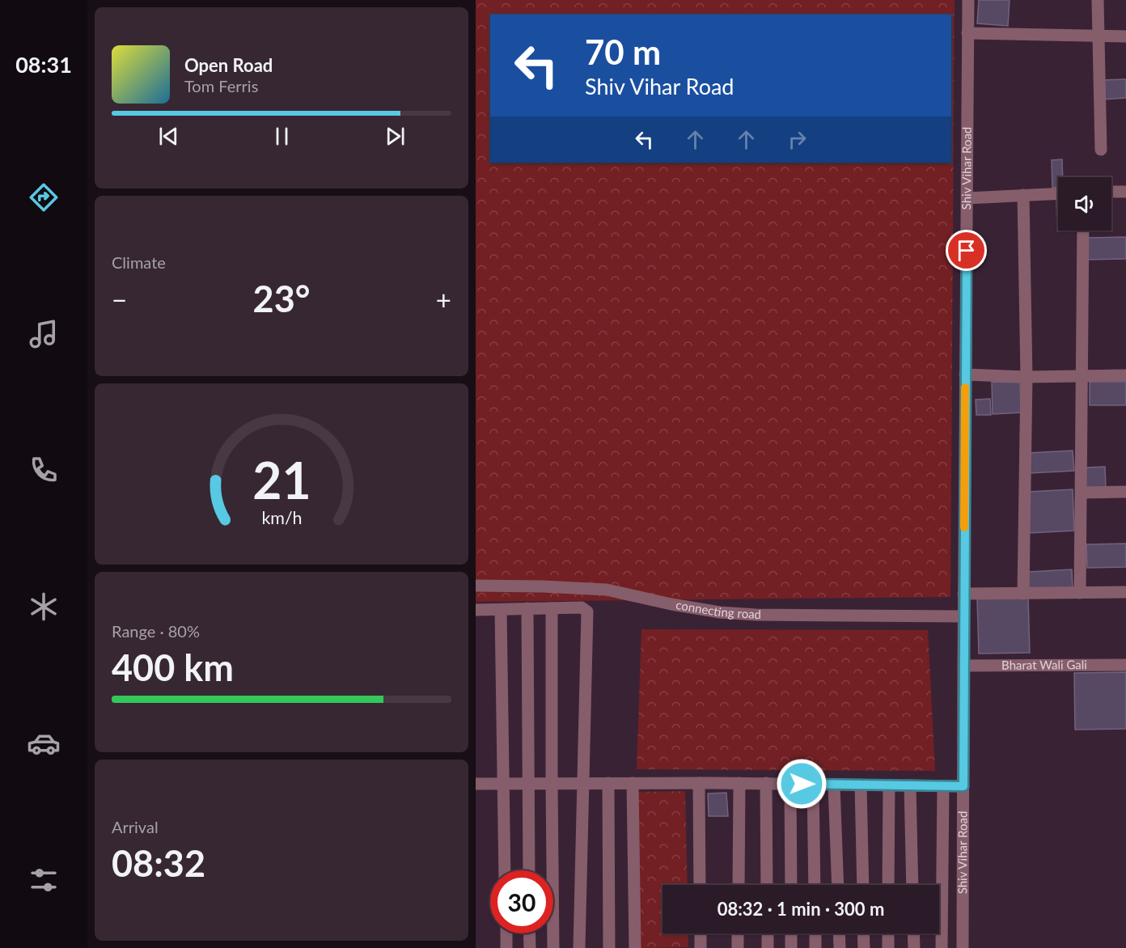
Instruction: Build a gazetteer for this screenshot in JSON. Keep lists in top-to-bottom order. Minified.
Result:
{"streets":{"street":["Shiv Vihar Road","connecting road","Bharat Wali Gali"]},"crossings":[["Shiv Vihar Road","connecting road"],["Shiv Vihar Road","Bharat Wali Gali"]],"page":{"tabs":"08:31","turn":["70 m","Shiv Vihar Road"],"song":["Open Road","Tom Ferris"],"tile":["Climate",["Range · 80%","400 km"],["Arrival","08:32"]],"heat":["−","23°","+"],"limit":"30","trip":"08:32 · 1 min · 300 m","gauge":["21","km/h"]}}
